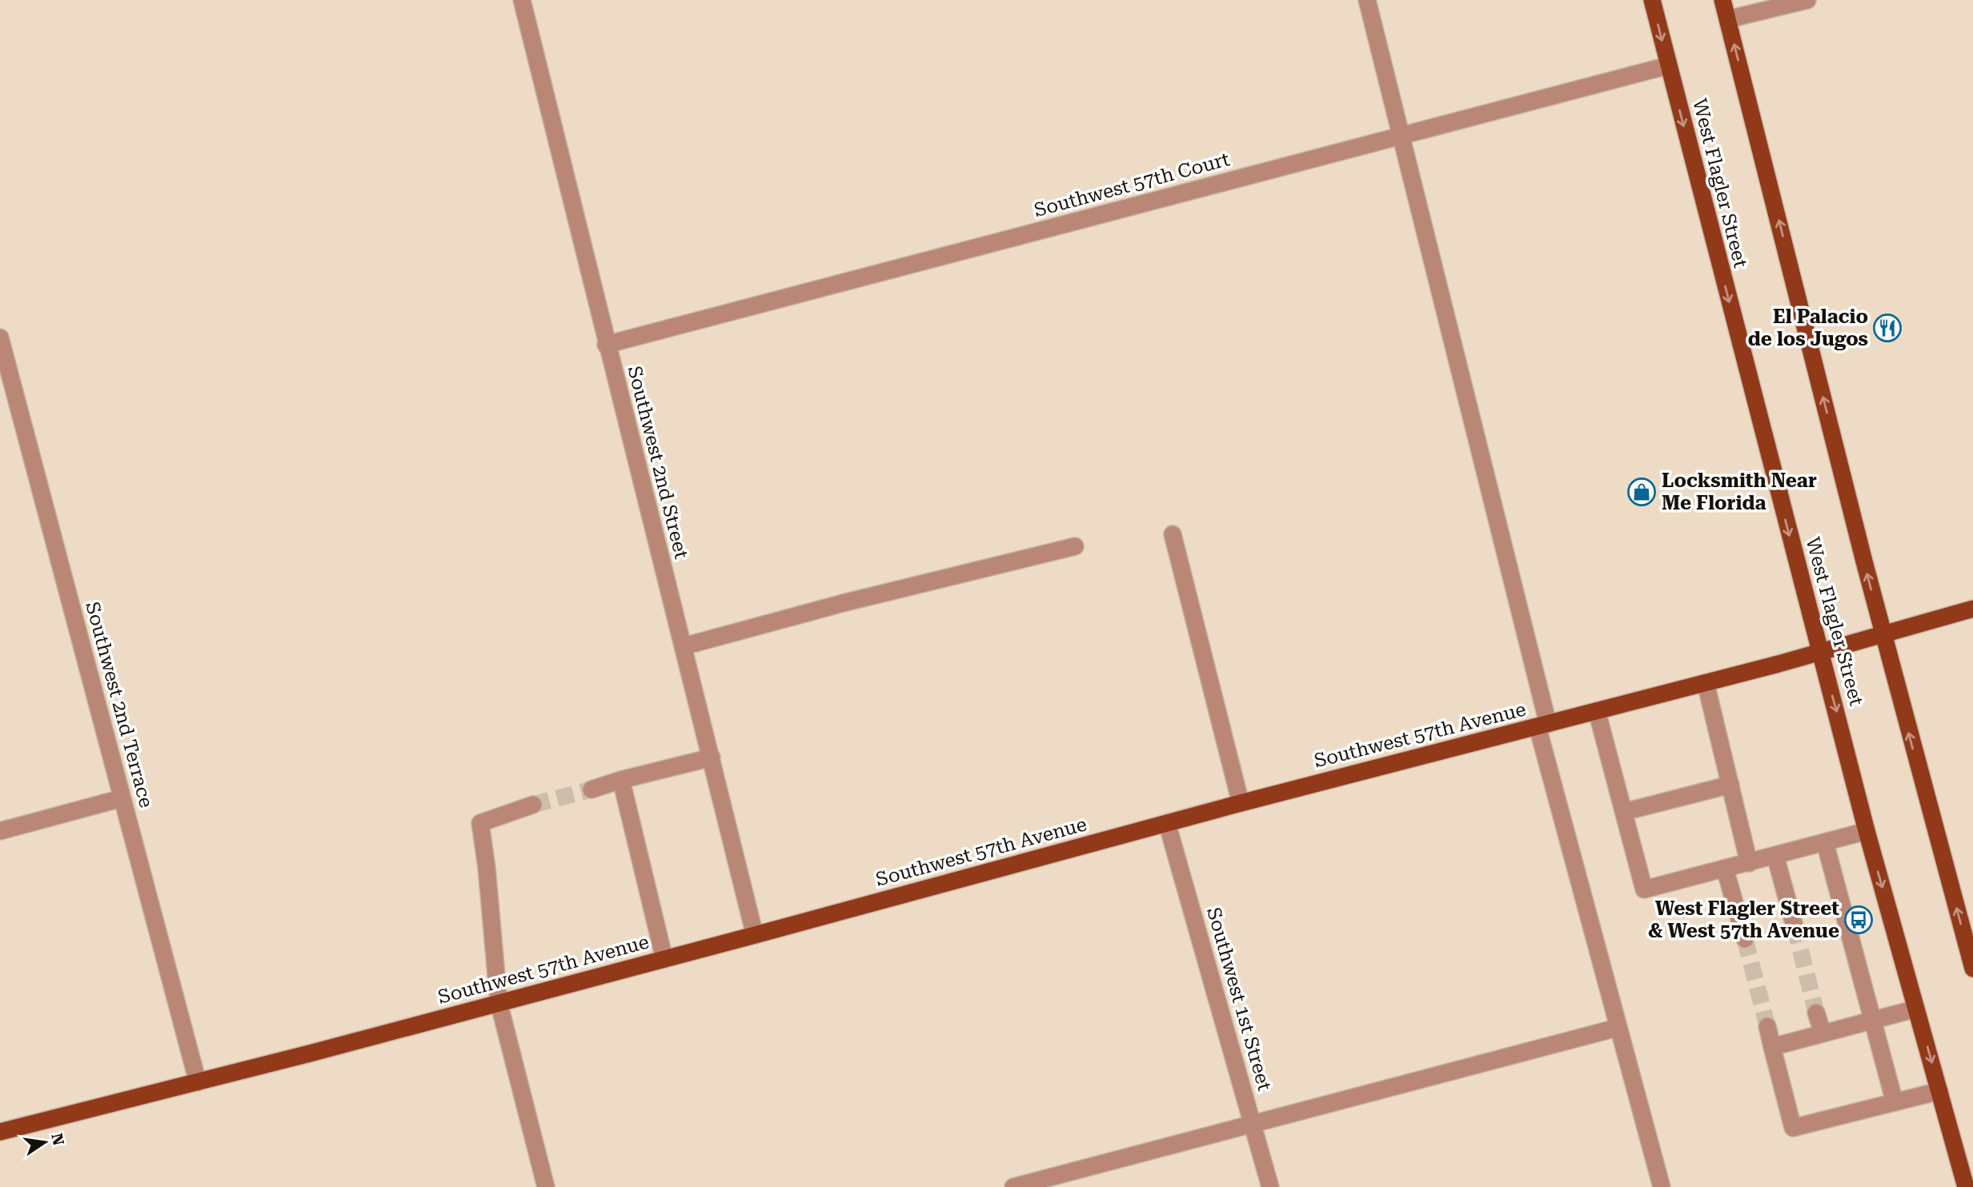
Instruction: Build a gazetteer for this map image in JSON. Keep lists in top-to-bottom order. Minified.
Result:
{"streets":{"main road":["West Flagler Street","Southwest 57th Avenue"],"street":["Southwest 57th Court","Southwest 2nd Street","Southwest 2nd Terrace","Southwest 1st Street"]},"crossings":[["West Flagler Street","Southwest 57th Court"],["West Flagler Street","Southwest 57th Avenue"],["Southwest 57th Court","Southwest 2nd Street"],["Southwest 2nd Street","Southwest 57th Avenue"],["Southwest 2nd Terrace","Southwest 57th Avenue"],["Southwest 57th Avenue","Southwest 1st Street"]],"places":{"restaurant":["El Palacio de los Jugos"],"shop":["Locksmith Near Me Florida"],"bus stop":["West Flagler Street & West 57th Avenue"]},"north":"right"}
